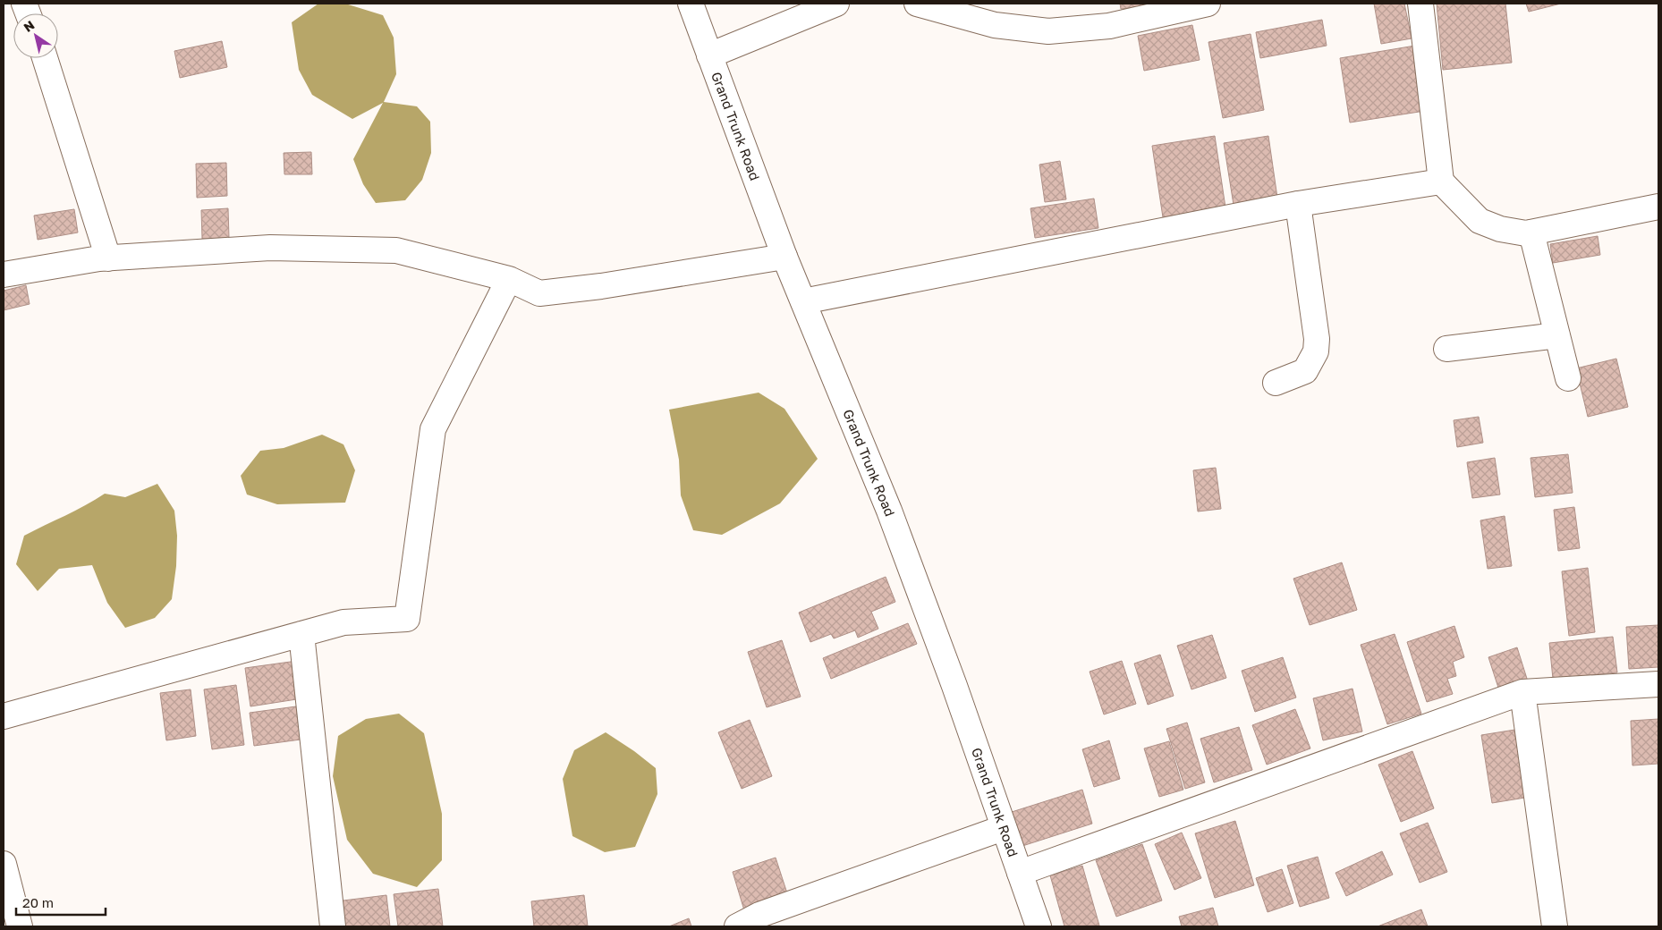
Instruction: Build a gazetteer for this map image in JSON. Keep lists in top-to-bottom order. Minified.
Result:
{"streets":{"street":["Grand Trunk Road"]},"scale_bar":"20 m","north":"top left"}
